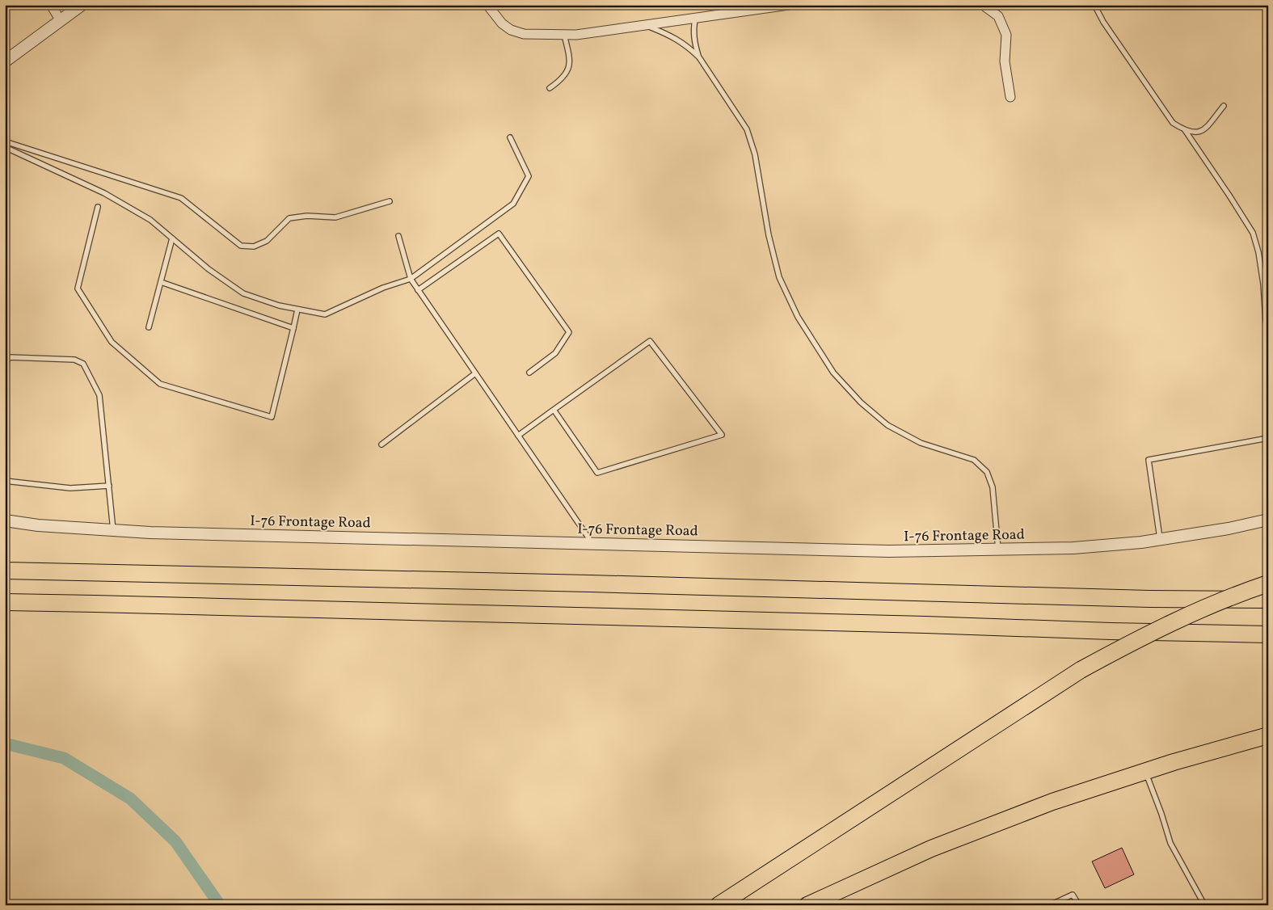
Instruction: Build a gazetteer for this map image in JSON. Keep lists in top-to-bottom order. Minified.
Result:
{"streets":{"street":["I-76 Frontage Road"]}}
